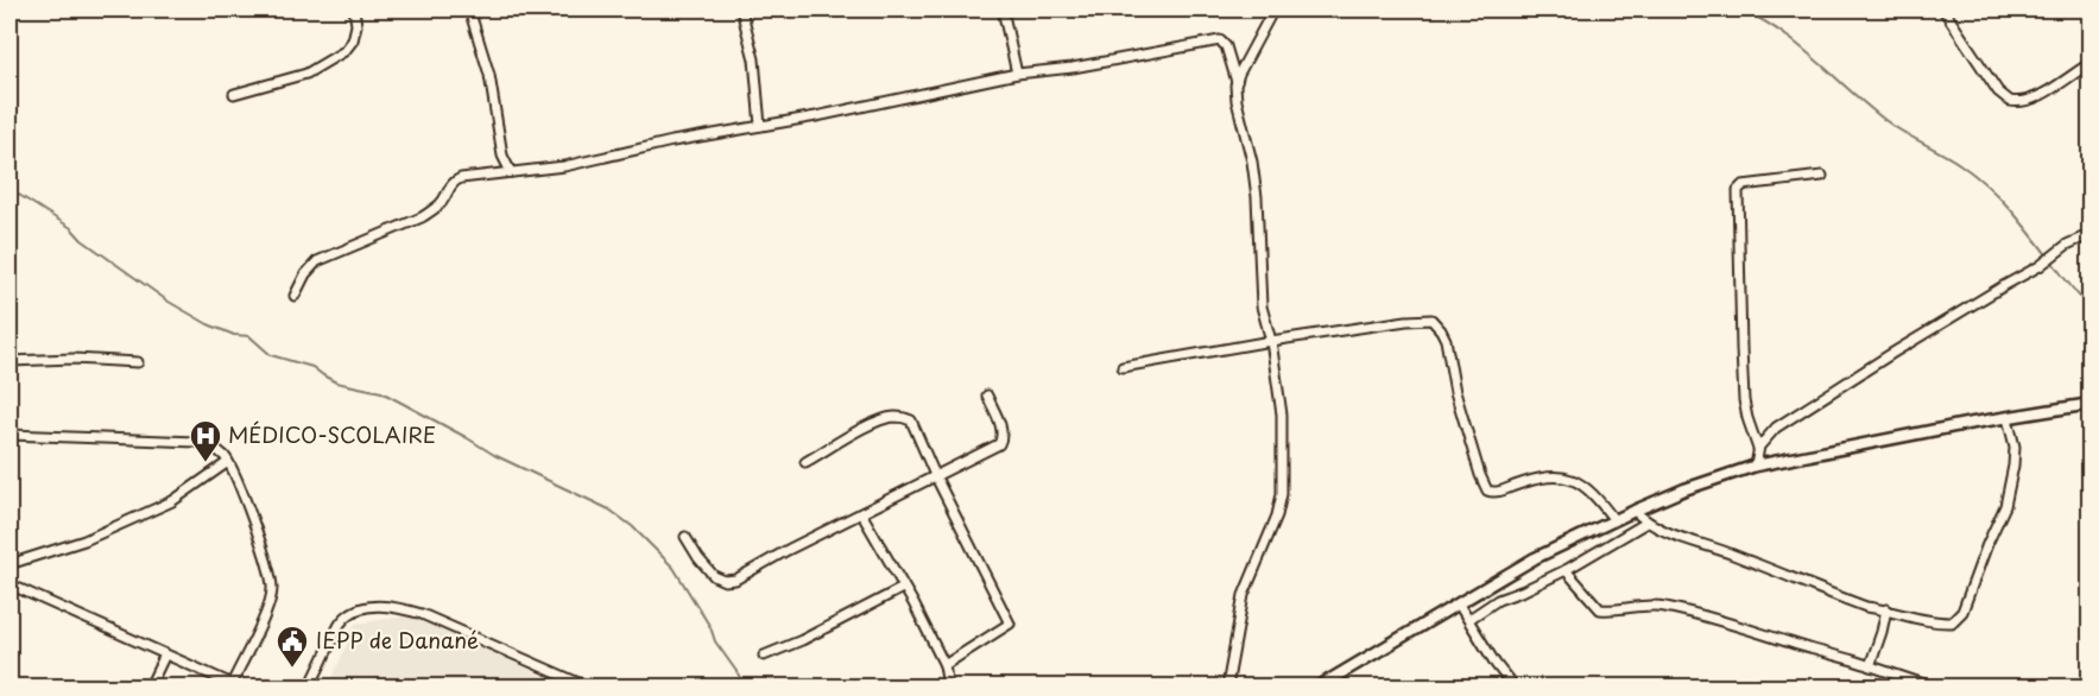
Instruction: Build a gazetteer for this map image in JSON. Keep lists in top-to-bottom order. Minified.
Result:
{"places":{"hospital":["MÉDICO-SCOLAIRE"],"public building":["IEPP de Danané"]}}
